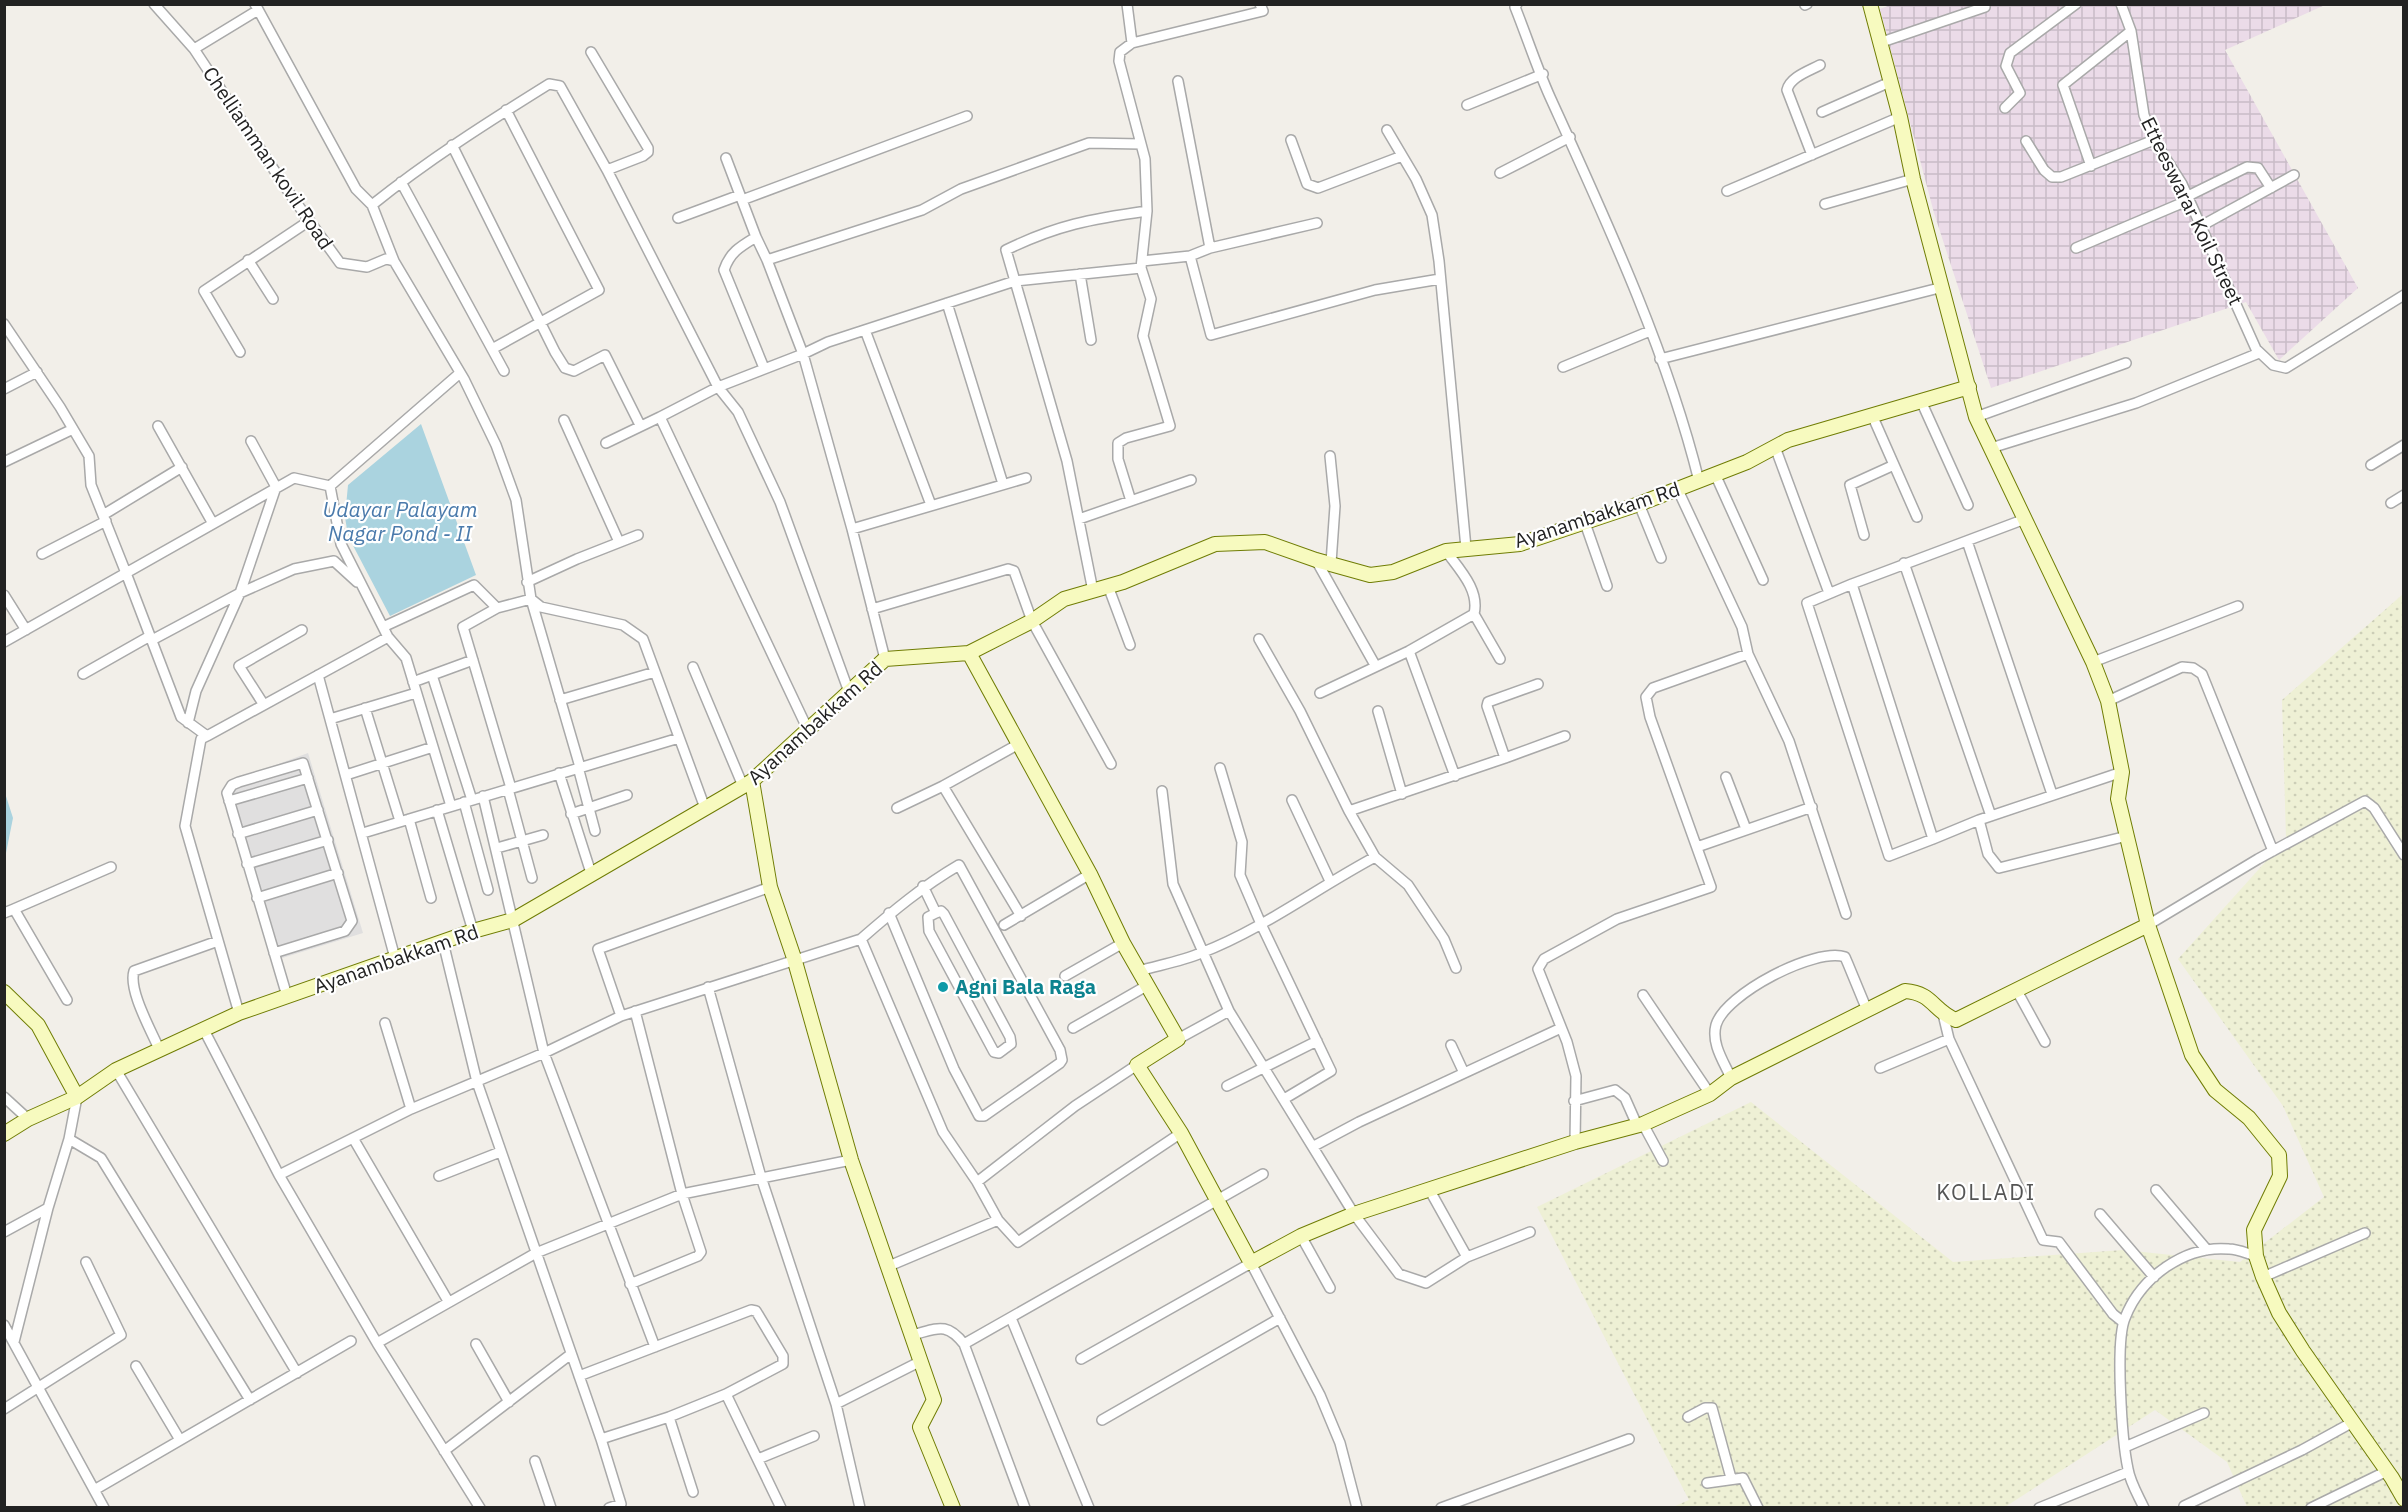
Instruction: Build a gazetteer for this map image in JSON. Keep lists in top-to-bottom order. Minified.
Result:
{"streets":{"street":["Chelliamman kovil Road","Etteeswarar Koil Street","Ayanambakkam Rd"]},"districts":["KOLLADI"],"water":["Udayar Palayam Nagar Pond - II"],"places":["Agni Bala Raga"]}
